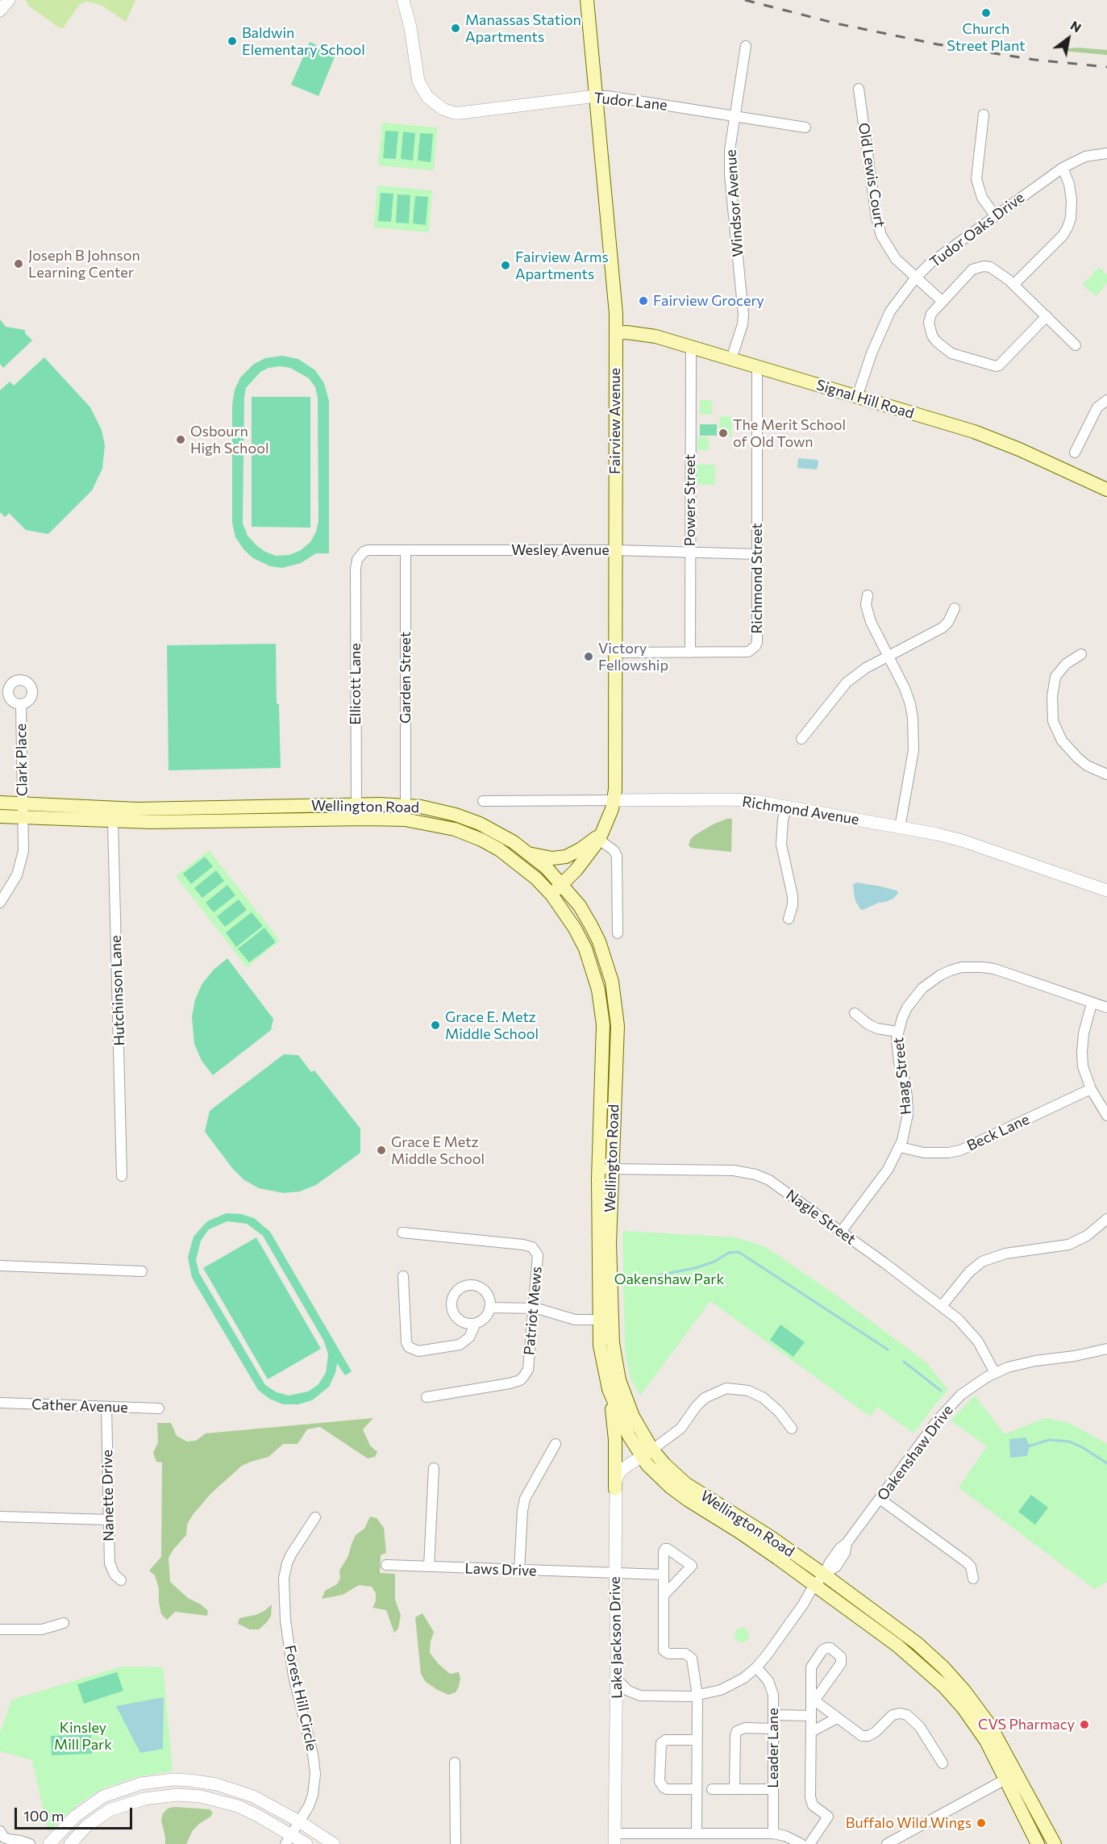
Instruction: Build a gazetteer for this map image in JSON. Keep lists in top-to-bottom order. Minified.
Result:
{"streets":{"main road":["Signal Hill Road","Fairview Avenue","Wellington Road"],"street":["Tudor Lane","Old Lewis Court","Windsor Avenue","Tudor Oaks Drive","Powers Street","Wesley Avenue","Richmond Street","Garden Street","Ellicott Lane","Clark Place","Richmond Avenue","Hutchinson Lane","Haag Street","Beck Lane","Nagle Street","Patriot Mews","Cather Avenue","Oakenshaw Drive","Nanette Drive","Laws Drive","Lake Jackson Drive","Forest Hill Circle","Leader Lane"]},"crossings":[["Tudor Lane","Windsor Avenue"],["Tudor Lane","Fairview Avenue"],["Old Lewis Court","Tudor Oaks Drive"],["Windsor Avenue","Signal Hill Road"],["Tudor Oaks Drive","Signal Hill Road"],["Signal Hill Road","Fairview Avenue"],["Signal Hill Road","Powers Street"],["Signal Hill Road","Richmond Street"],["Fairview Avenue","Wesley Avenue"],["Fairview Avenue","Richmond Street"],["Fairview Avenue","Wellington Road"],["Fairview Avenue","Richmond Avenue"],["Powers Street","Wesley Avenue"],["Powers Street","Richmond Street"],["Wesley Avenue","Richmond Street"],["Wesley Avenue","Garden Street"],["Wesley Avenue","Ellicott Lane"],["Garden Street","Wellington Road"],["Ellicott Lane","Wellington Road"],["Clark Place","Wellington Road"],["Wellington Road","Hutchinson Lane"],["Wellington Road","Nagle Street"],["Wellington Road","Oakenshaw Drive"],["Wellington Road","Lake Jackson Drive"],["Haag Street","Beck Lane"],["Haag Street","Nagle Street"],["Nagle Street","Oakenshaw Drive"],["Cather Avenue","Nanette Drive"],["Oakenshaw Drive","Lake Jackson Drive"],["Oakenshaw Drive","Leader Lane"],["Laws Drive","Lake Jackson Drive"]],"parks":["Oakenshaw Park","Kinsley Mill Park"],"places":["Church Street Plant","Manassas Station Apartments","Baldwin Elementary School","Joseph B Johnson Learning Center","Fairview Arms Apartments","Fairview Grocery","The Merit School of Old Town","Osbourn High School","Victory Fellowship","Grace E. Metz Middle School","Grace E Metz Middle School","CVS Pharmacy","Buffalo Wild Wings"],"scale_bar":"100 m","north":"top right"}
